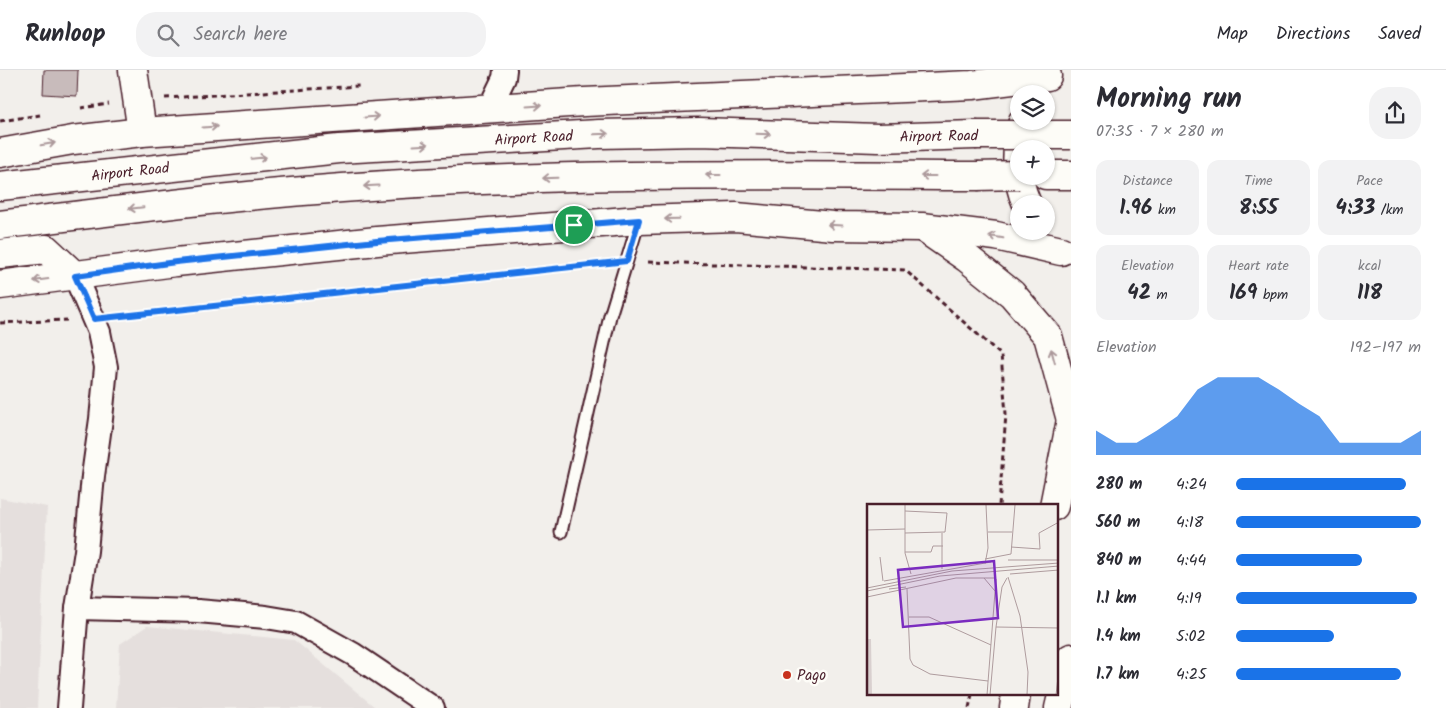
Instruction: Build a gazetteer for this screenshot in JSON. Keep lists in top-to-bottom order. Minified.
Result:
{"streets":{"main road":["Airport Road"]},"places":["Pago"],"page":{"header":"Runloop","search":"Search here","nav":["Map","Directions","Saved"],"heading":["Morning run","07:35 · 7 × 280 m"],"map_buttons":["+","−"],"stats":[["Distance","1.96 km"],["Time","8:55"],["Pace","4:33 /km"],["Elevation","42 m"],["Heart rate","169 bpm"],["kcal","118"]],"chart":["Elevation","192–197 m"],"list":[{"name":"280 m","note":"4:24"},{"name":"560 m","note":"4:18"},{"name":"840 m","note":"4:44"},{"name":"1.1 km","note":"4:19"},{"name":"1.4 km","note":"5:02"},{"name":"1.7 km","note":"4:25"}]}}
